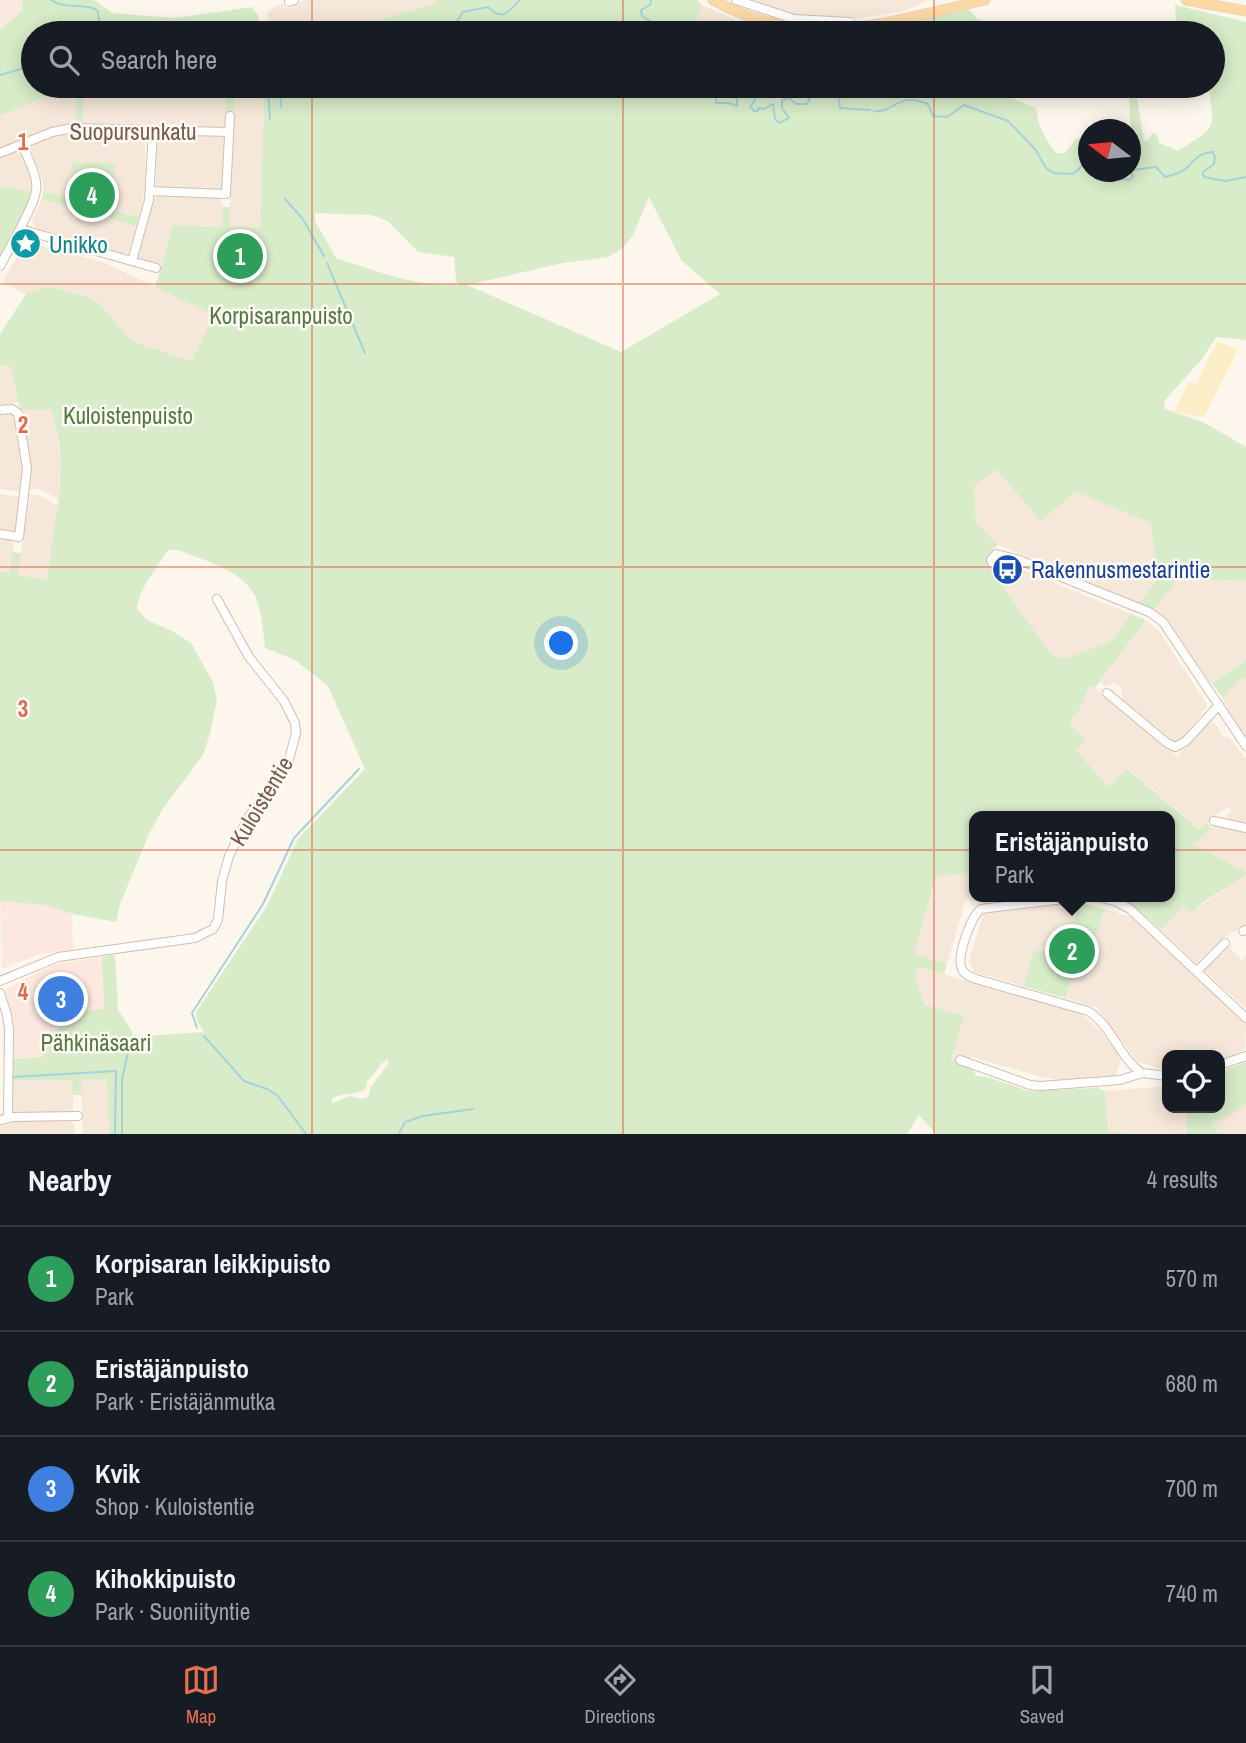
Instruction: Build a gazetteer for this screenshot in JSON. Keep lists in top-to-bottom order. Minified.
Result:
{"streets":{"street":["Suopursunkatu","Kuloistentie"]},"parks":["Korpisaranpuisto","Kuloistenpuisto","Pähkinäsaari"],"places":{"place":["Unikko"],"bus stop":["Rakennusmestarintie"]},"north":"left","page":{"search":"Search here","pins":["4","1","2","3"],"popup":["Eristäjänpuisto","Park"],"heading":["Nearby","4 results"],"list":[{"mark":"1","name":"Korpisaran leikkipuisto","note":"Park","value":"570 m"},{"mark":"2","name":"Eristäjänpuisto","note":"Park · Eristäjänmutka","value":"680 m"},{"mark":"3","name":"Kvik","note":"Shop · Kuloistentie","value":"700 m"},{"mark":"4","name":"Kihokkipuisto","note":"Park · Suoniityntie","value":"740 m"}],"nav":["Map","Directions","Saved"]},"grid":{"rows":["1","2","3","4"]}}
